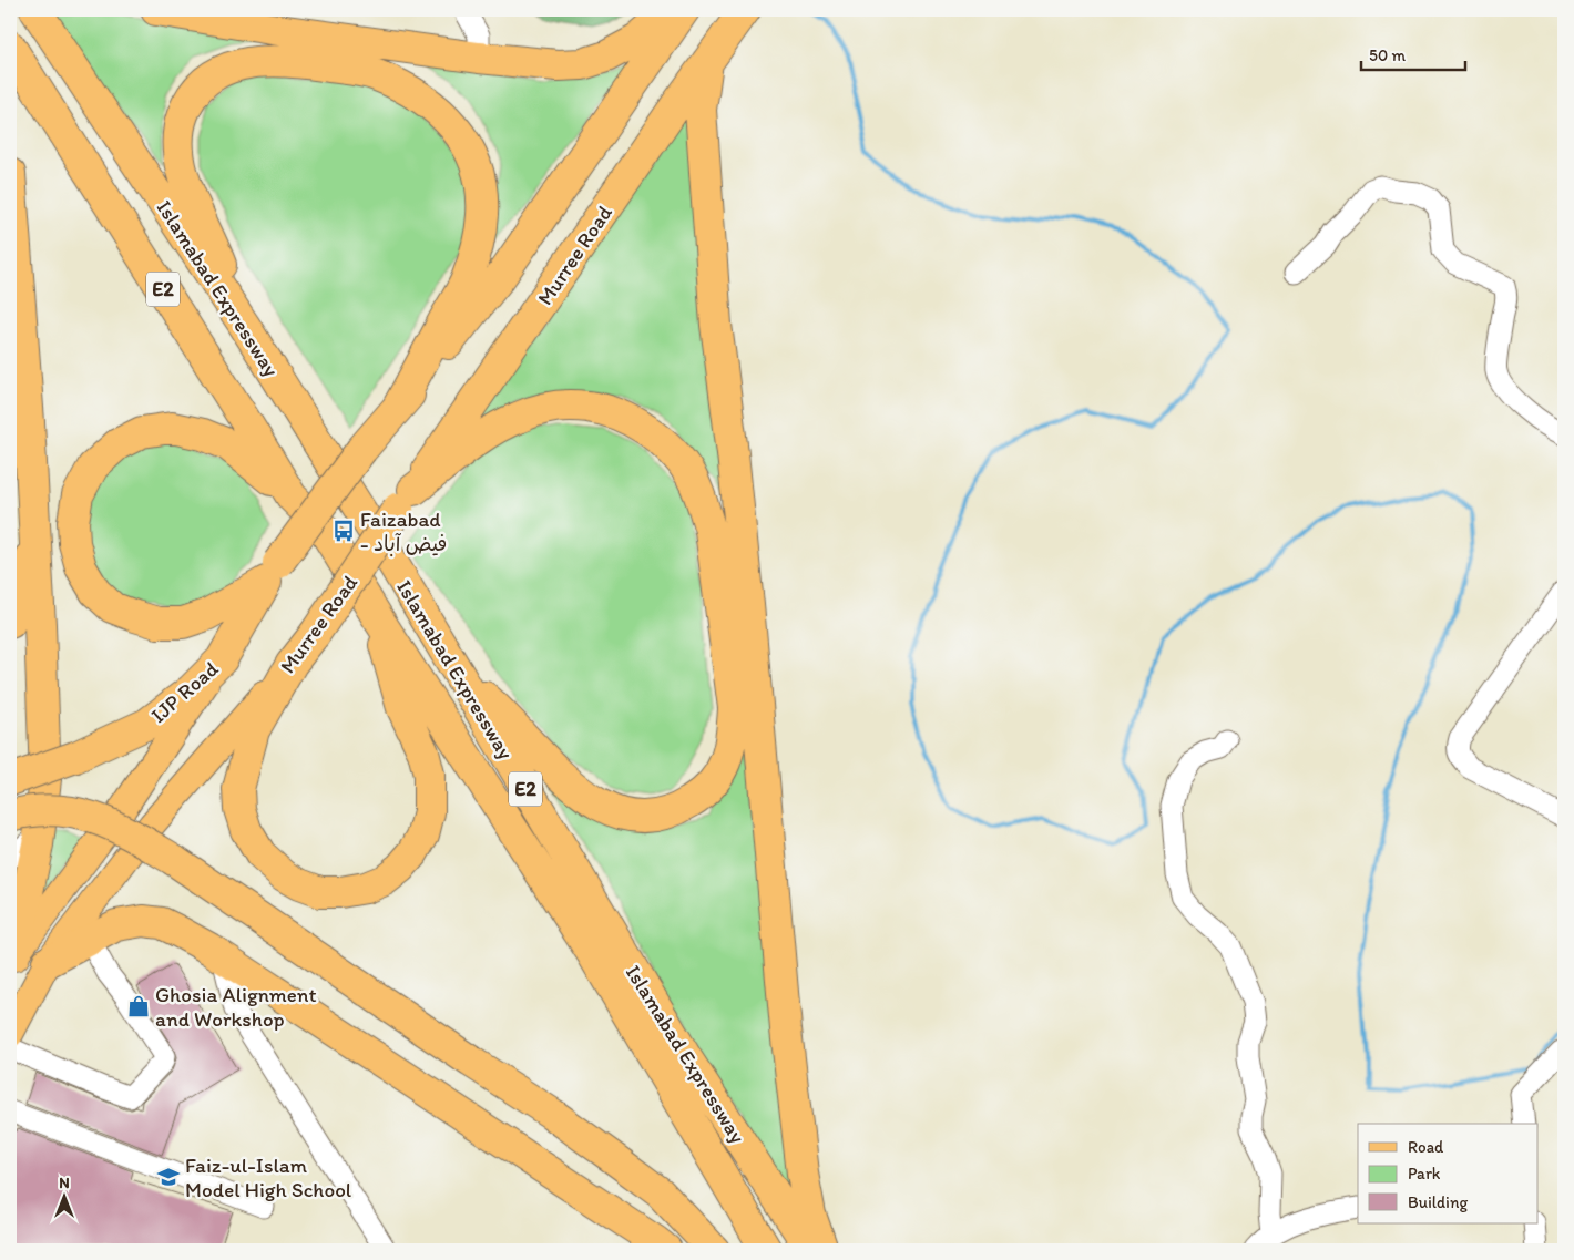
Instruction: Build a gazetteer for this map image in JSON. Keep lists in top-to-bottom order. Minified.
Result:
{"streets":{"highway":["Murree Road","Islamabad Expressway","E2","IJP Road"]},"places":{"bus stop":["Faizabad - فیض آباد"],"shop":["Ghosia Alignment and Workshop"],"school or university":["Faiz-ul-Islam Model High School"]},"legend":["Road","Park","Building"],"scale_bar":"50 m","north":"top"}
